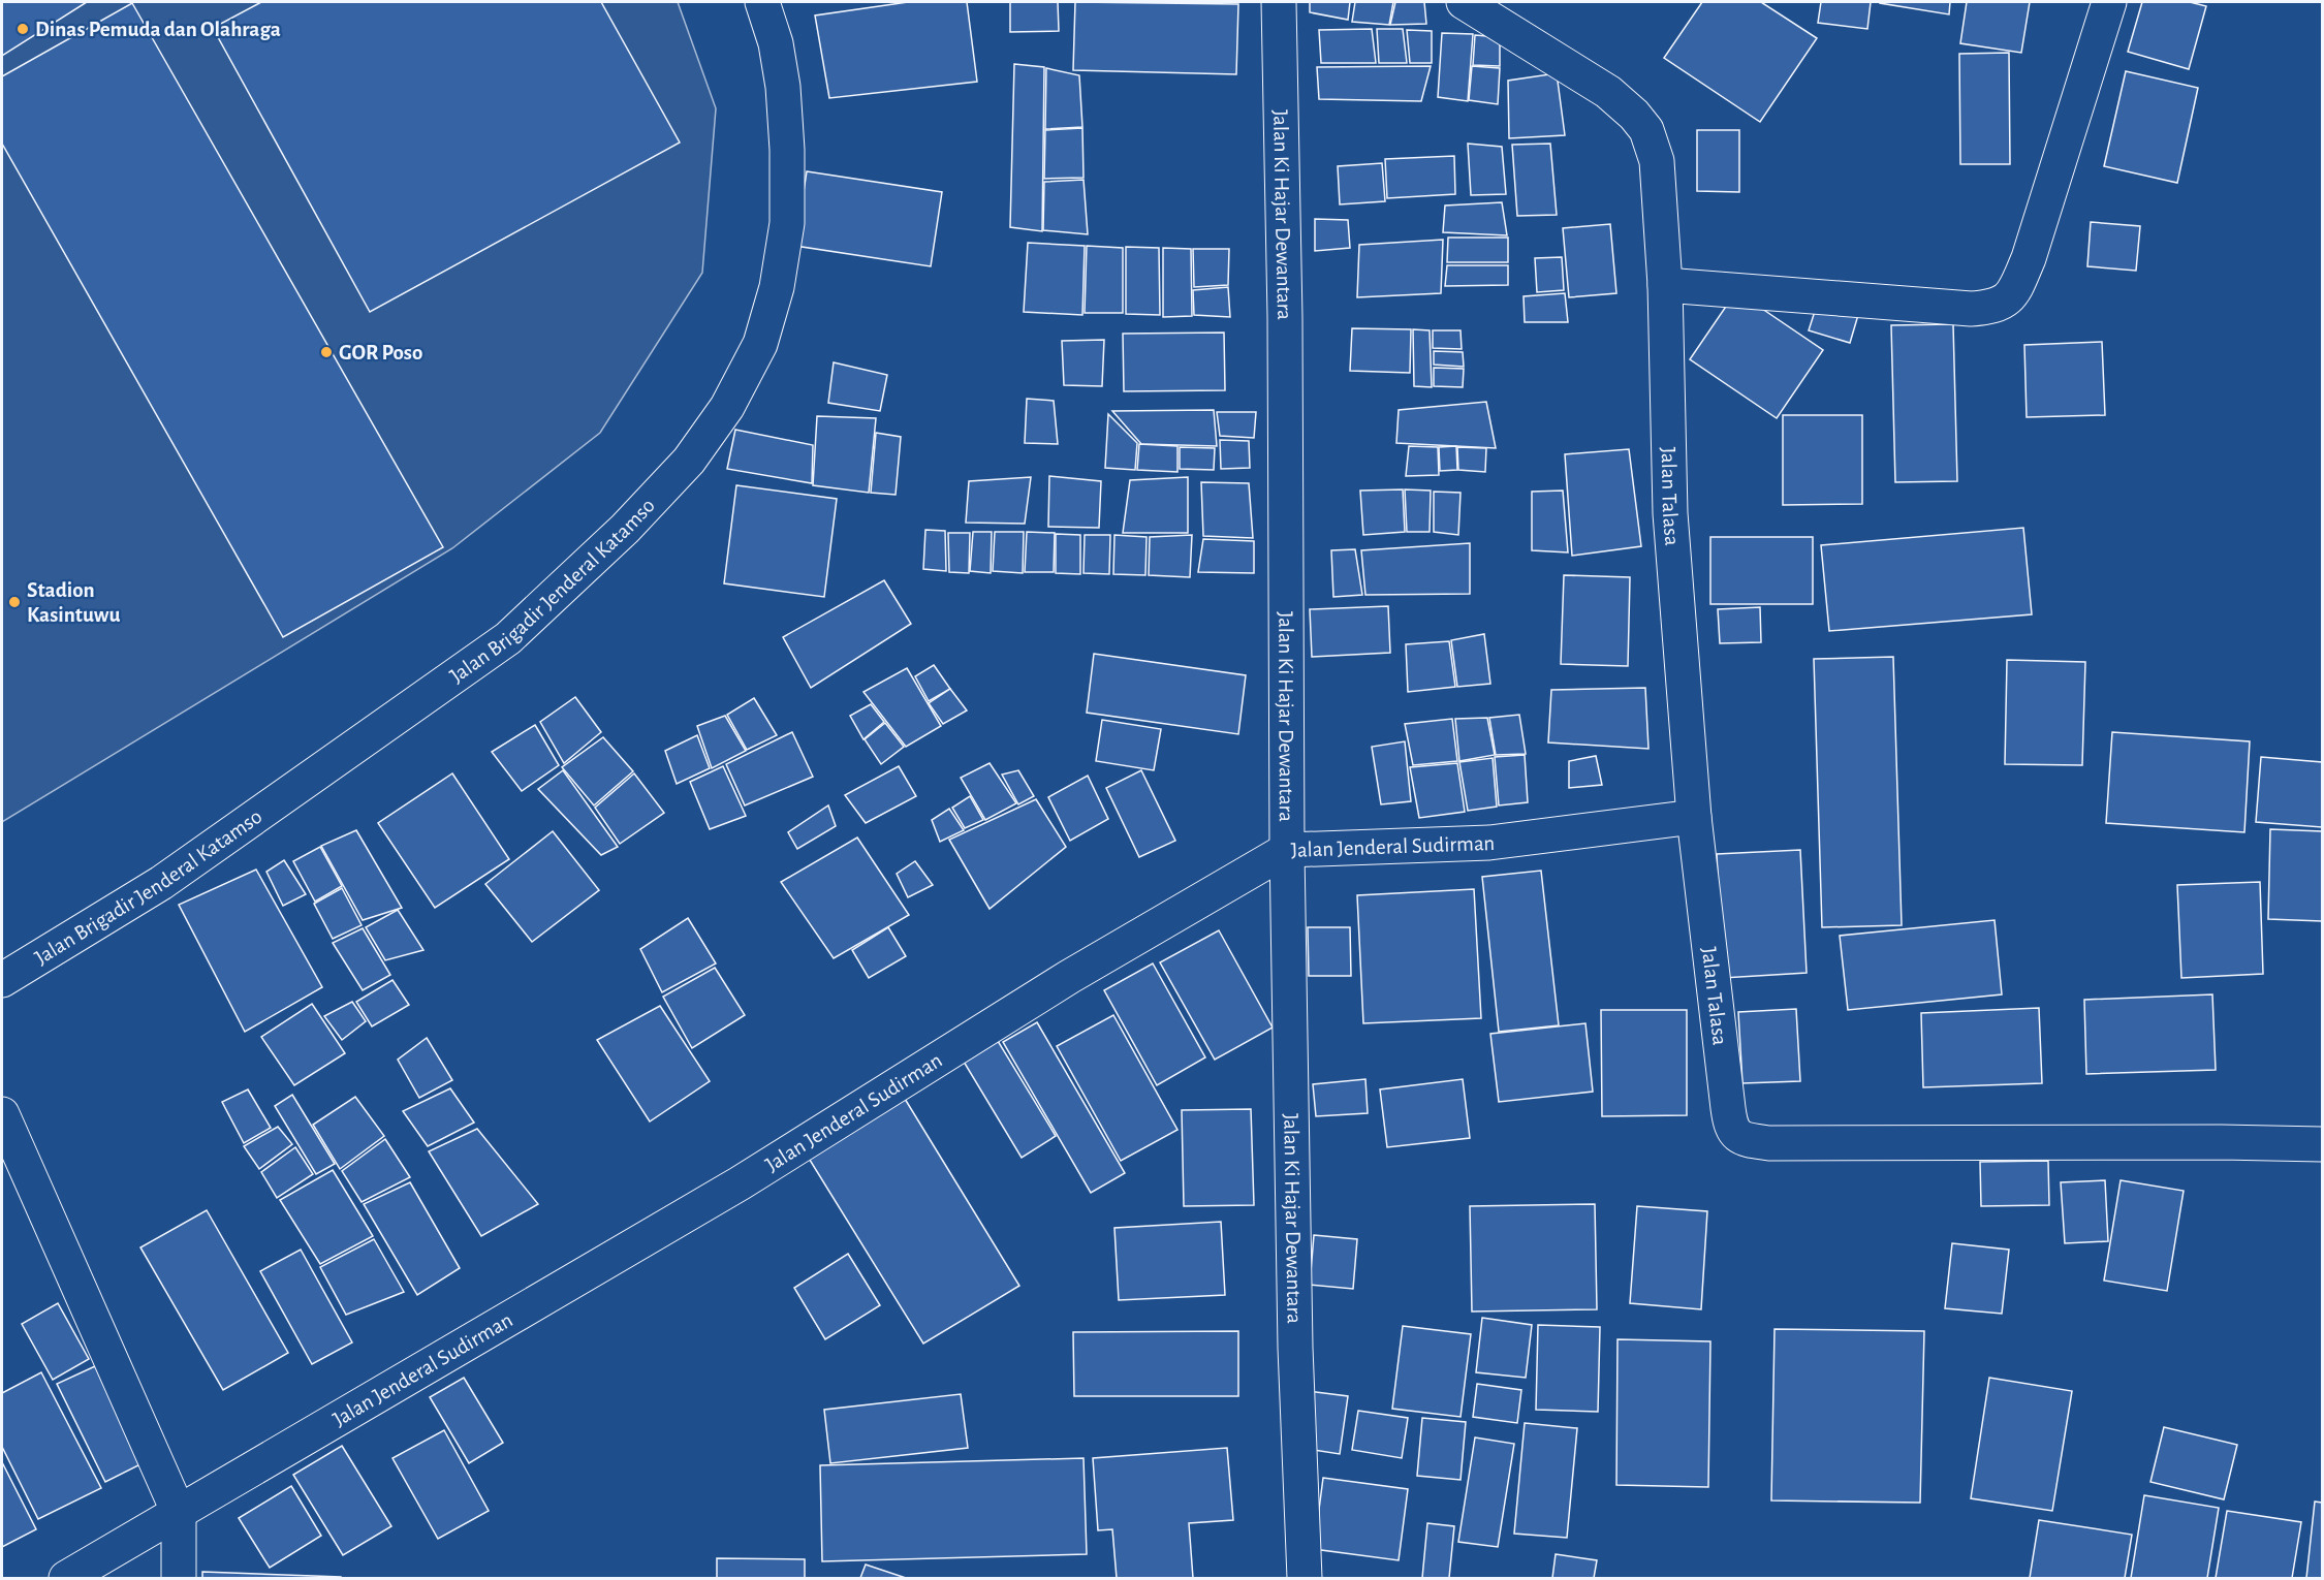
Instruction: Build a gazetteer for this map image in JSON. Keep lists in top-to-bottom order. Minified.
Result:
{"streets":{"street":["Jalan Ki Hajar Dewantara","Jalan Talasa","Jalan Brigadir Jenderal Katamso","Jalan Jenderal Sudirman"]},"crossings":[["Jalan Ki Hajar Dewantara","Jalan Jenderal Sudirman"],["Jalan Talasa","Jalan Jenderal Sudirman"]],"places":["Dinas Pemuda dan Olahraga","GOR Poso","Stadion Kasintuwu"]}
